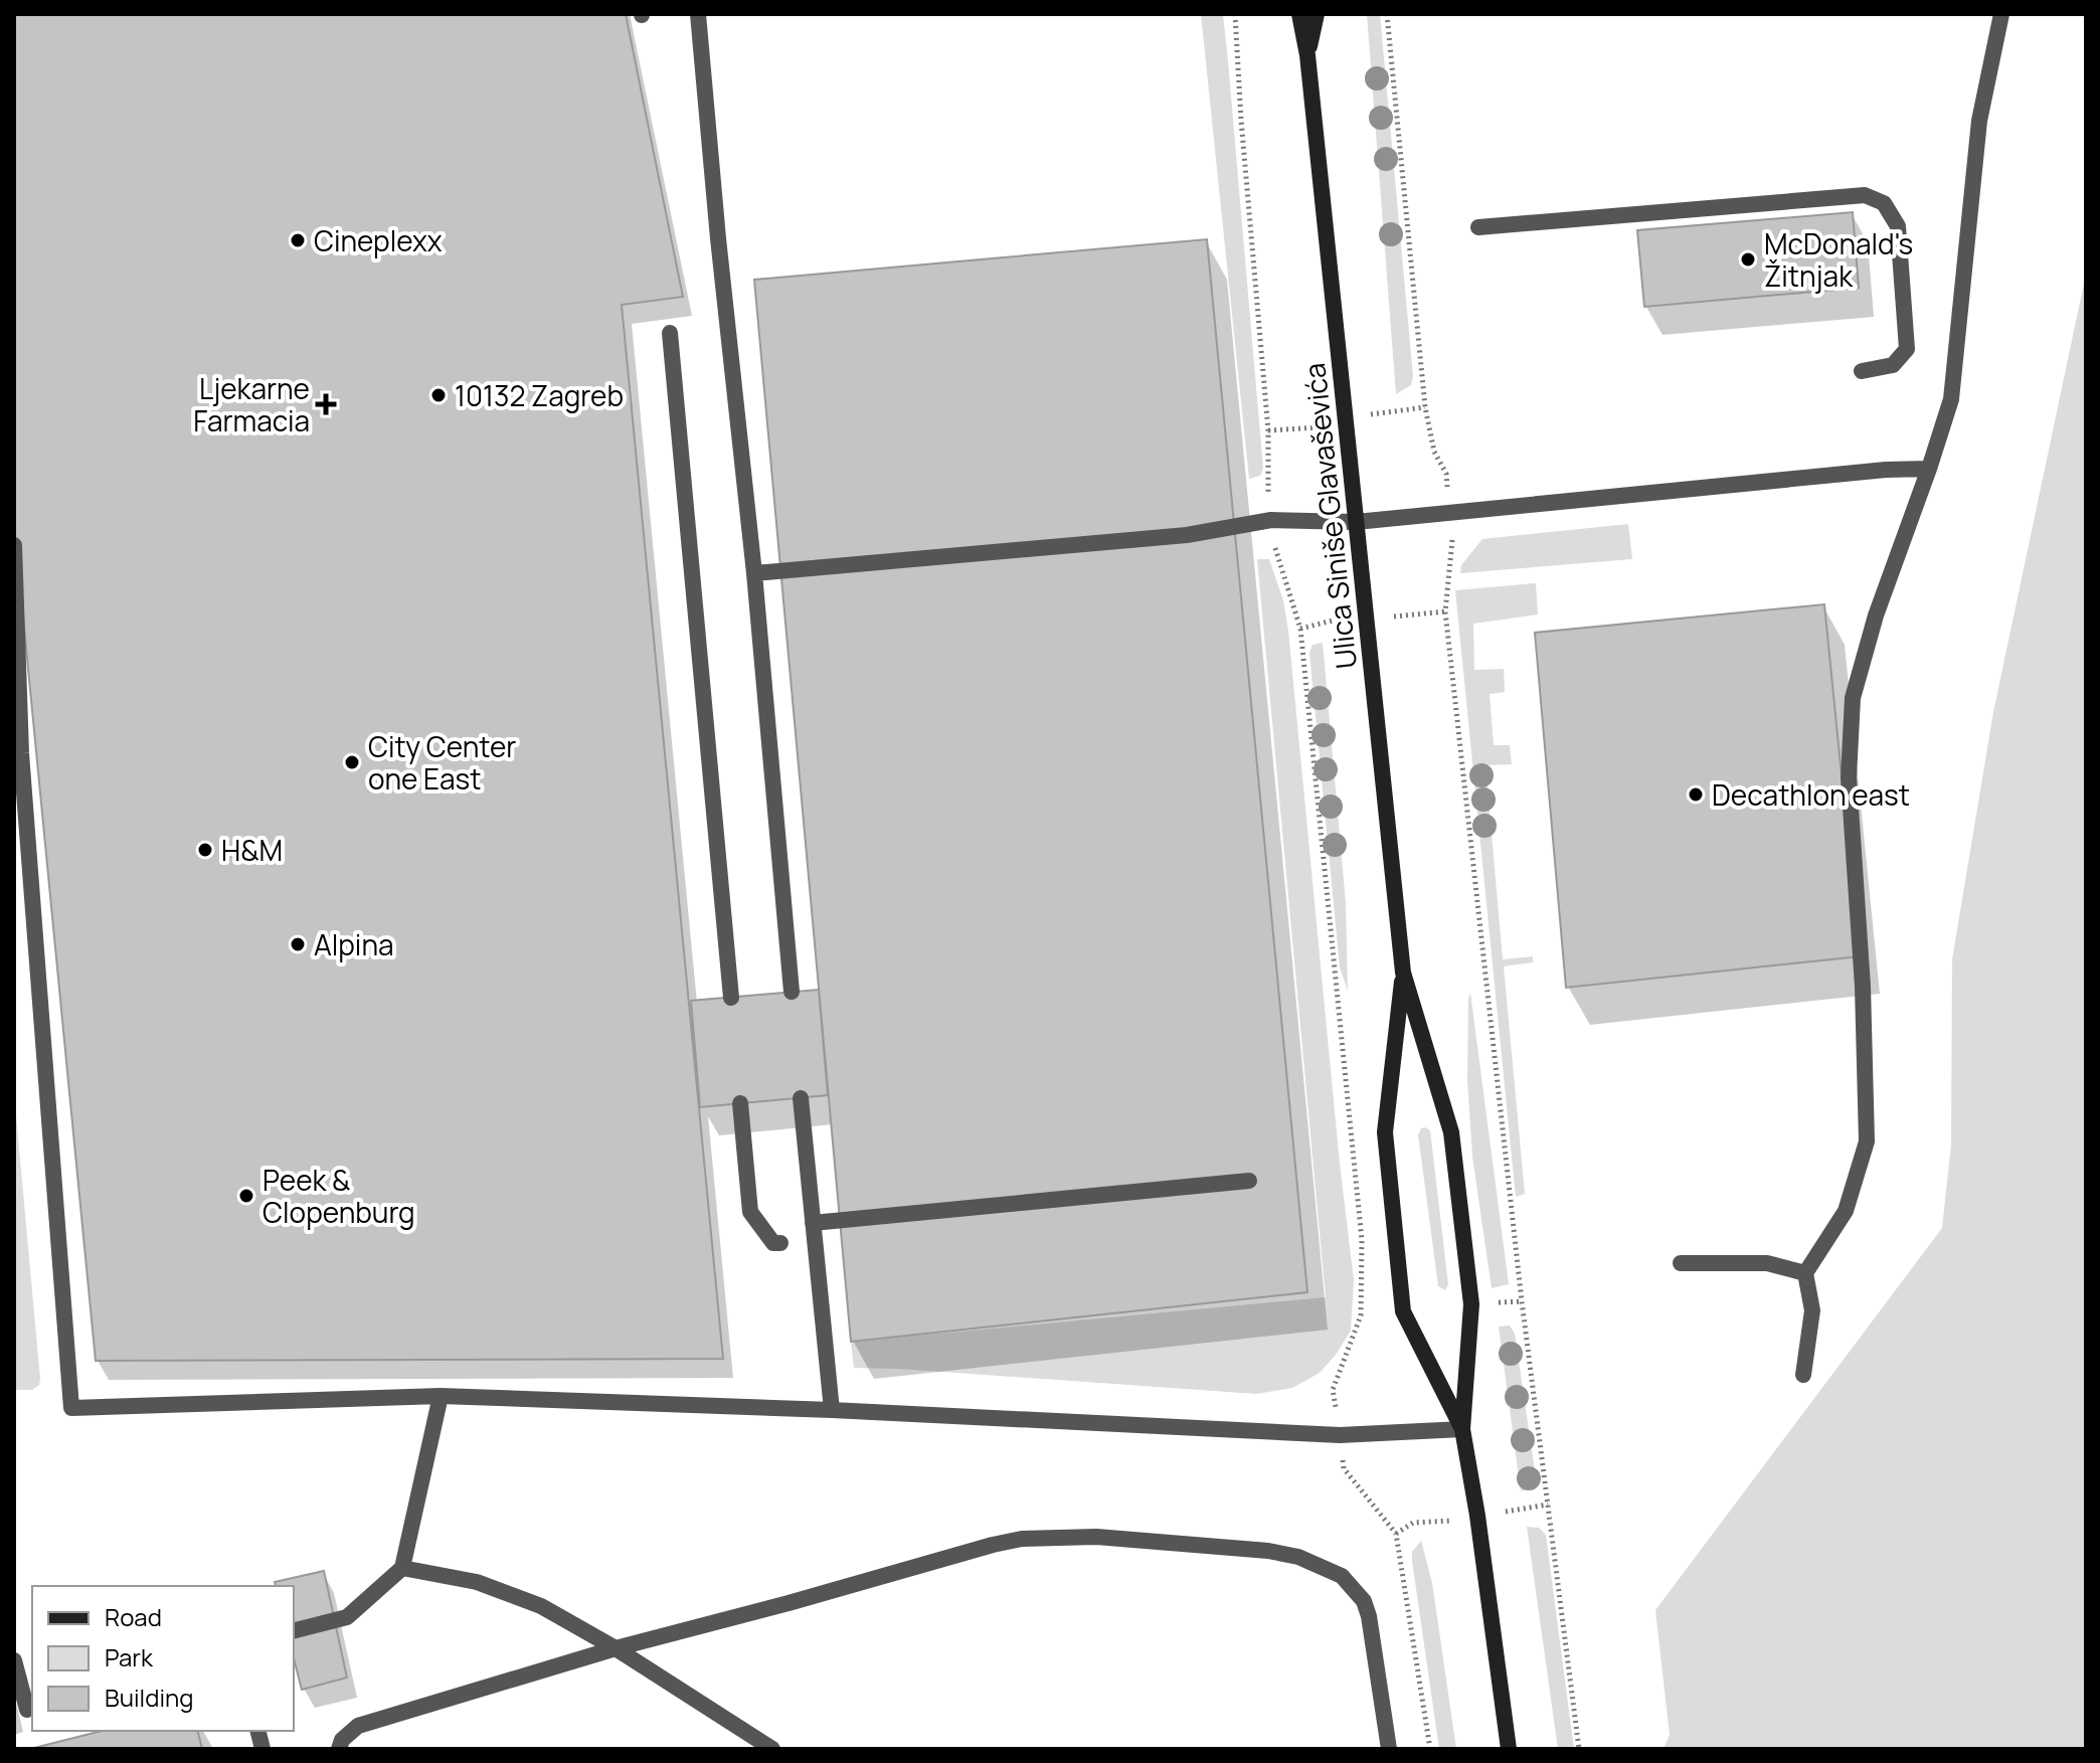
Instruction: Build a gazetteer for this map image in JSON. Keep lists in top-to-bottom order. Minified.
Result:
{"streets":{"street":["Ulica Siniše Glavaševića"]},"places":{"other":["Cineplexx","McDonald's Žitnjak","10132 Zagreb","City Center one East","Decathlon east","H&M","Alpina","Peek & Clopenburg"],"health":["Ljekarne Farmacia"]},"legend":["Road","Park","Building"]}
